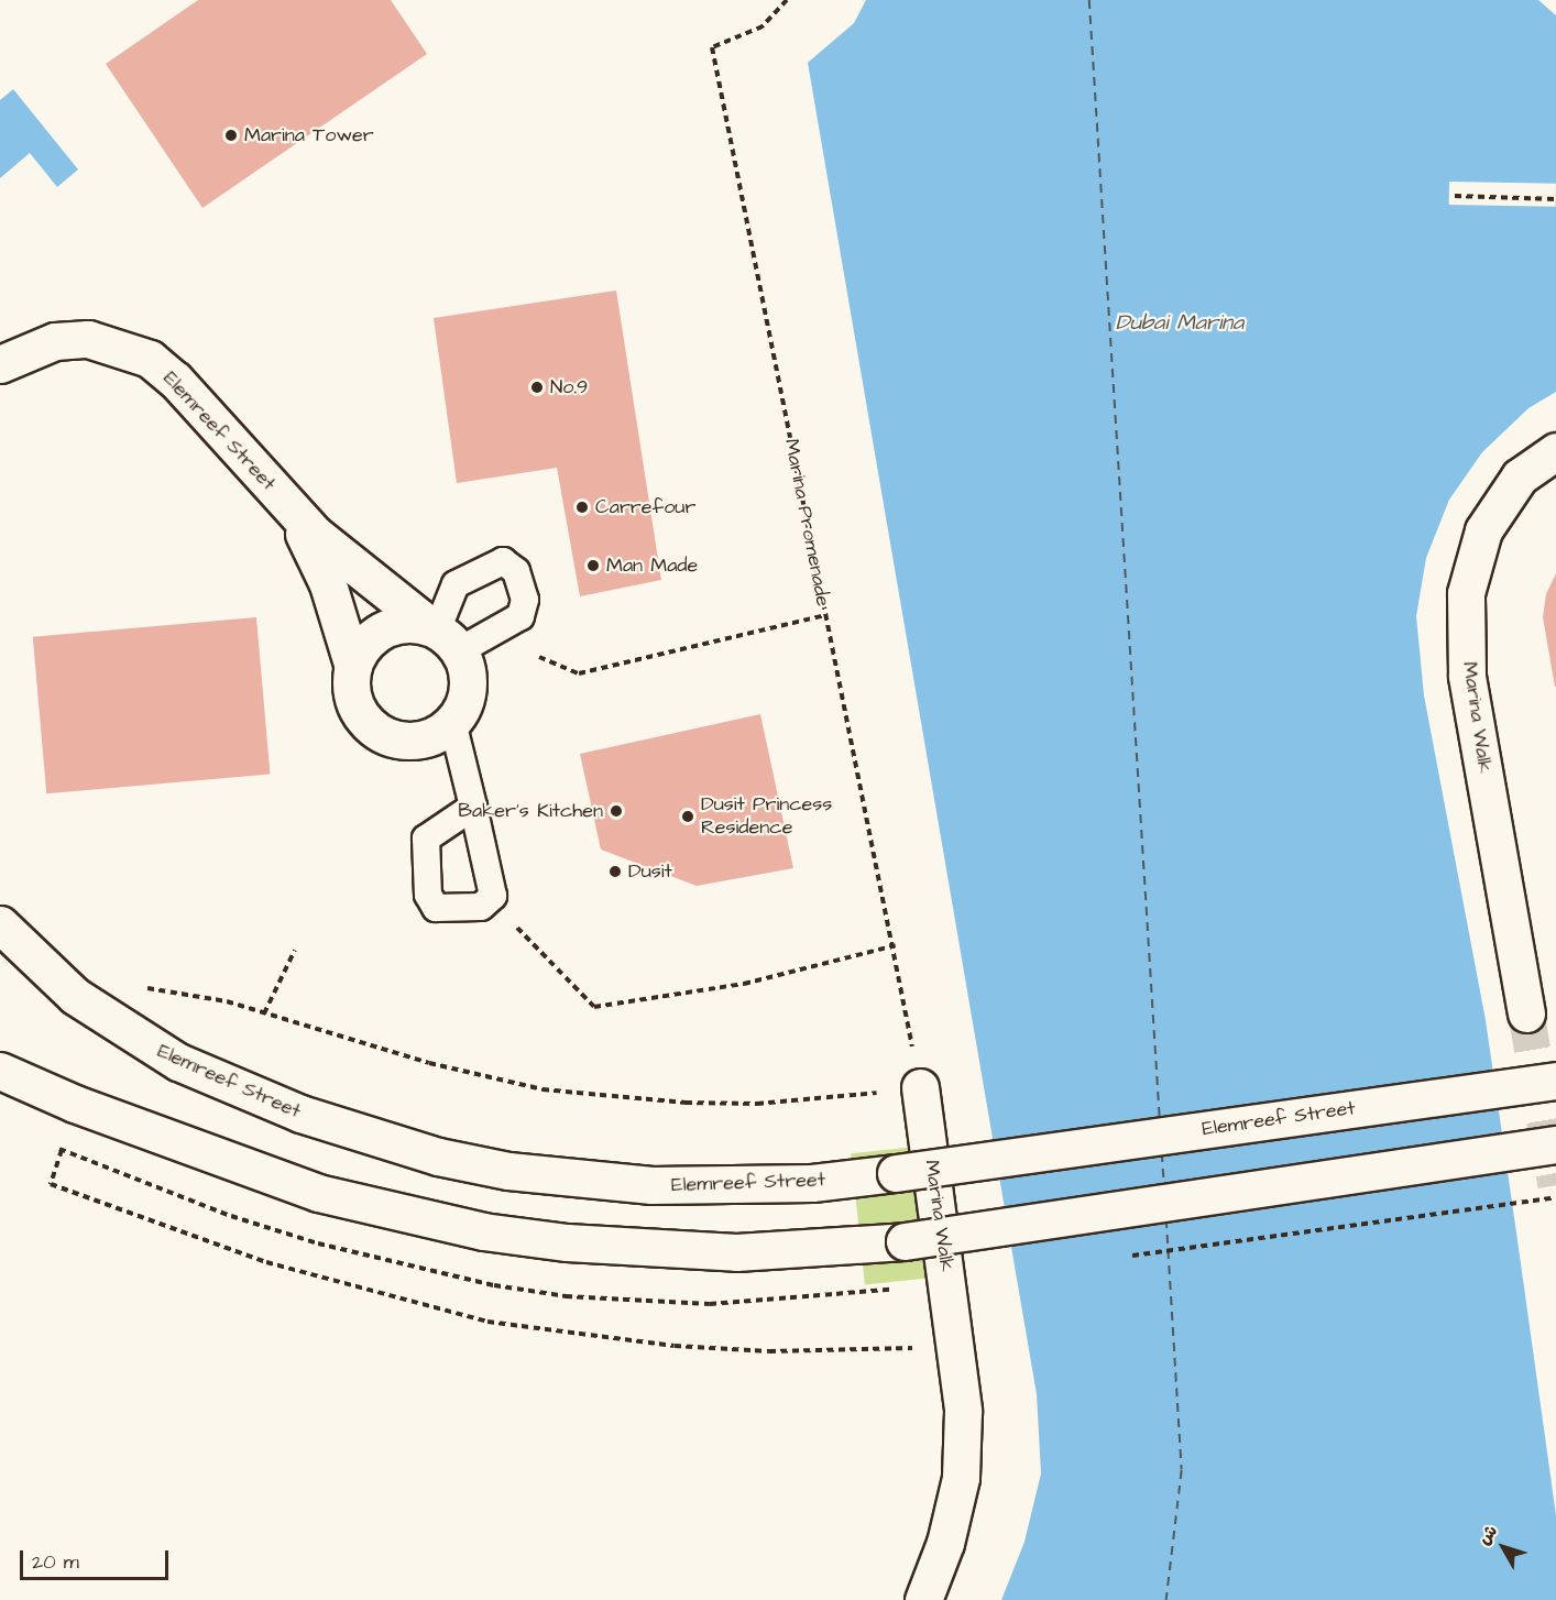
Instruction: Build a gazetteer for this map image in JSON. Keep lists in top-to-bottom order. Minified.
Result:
{"streets":{"street":["Elemreef Street","Marina Walk"],"path":["Marina Promenade"]},"crossings":[["Marina Promenade","Marina Walk"]],"water":["Dubai Marina"],"places":["Marina Tower","No.9","Carrefour","Man Made","Baker's Kitchen","Dusit Princess Residence","Dusit"],"scale_bar":"20 m","north":"top left"}
